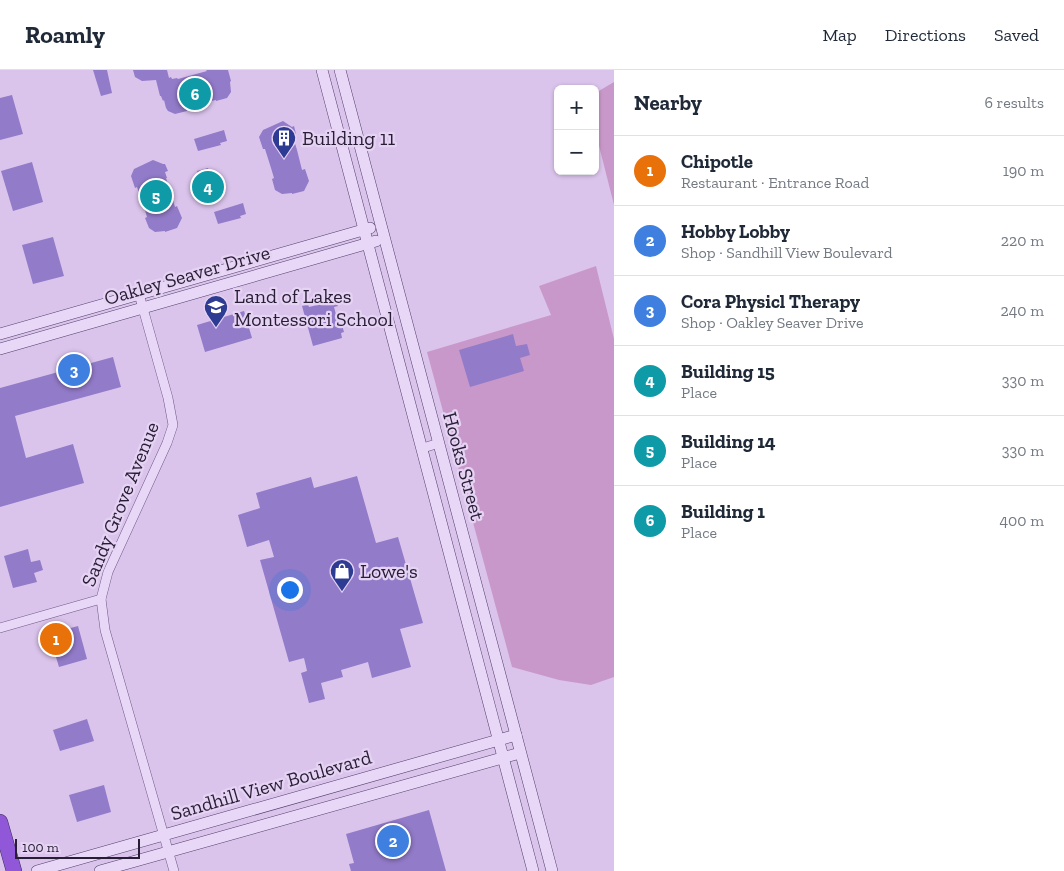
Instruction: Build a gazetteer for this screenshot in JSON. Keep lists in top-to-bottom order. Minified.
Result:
{"streets":{"street":["Oakley Seaver Drive","Hooks Street","Sandy Grove Avenue","Sandhill View Boulevard"]},"crossings":[["Oakley Seaver Drive","Hooks Street"],["Oakley Seaver Drive","Sandy Grove Avenue"],["Hooks Street","Sandhill View Boulevard"],["Sandy Grove Avenue","Sandhill View Boulevard"]],"places":{"building":["Building 11"],"school or university":["Land of Lakes Montessori School"],"shop":["Lowe's"]},"scale_bar":"100 m","page":{"header":"Roamly","nav":["Map","Directions","Saved"],"heading":["Nearby","6 results"],"pins":["6","4","5","3","1","2"],"map_buttons":["+","−"],"list":[{"mark":"1","name":"Chipotle","note":"Restaurant · Entrance Road","value":"190 m"},{"mark":"2","name":"Hobby Lobby","note":"Shop · Sandhill View Boulevard","value":"220 m"},{"mark":"3","name":"Cora Physicl Therapy","note":"Shop · Oakley Seaver Drive","value":"240 m"},{"mark":"4","name":"Building 15","note":"Place","value":"330 m"},{"mark":"5","name":"Building 14","note":"Place","value":"330 m"},{"mark":"6","name":"Building 1","note":"Place","value":"400 m"}],"scale":"100 m"}}
